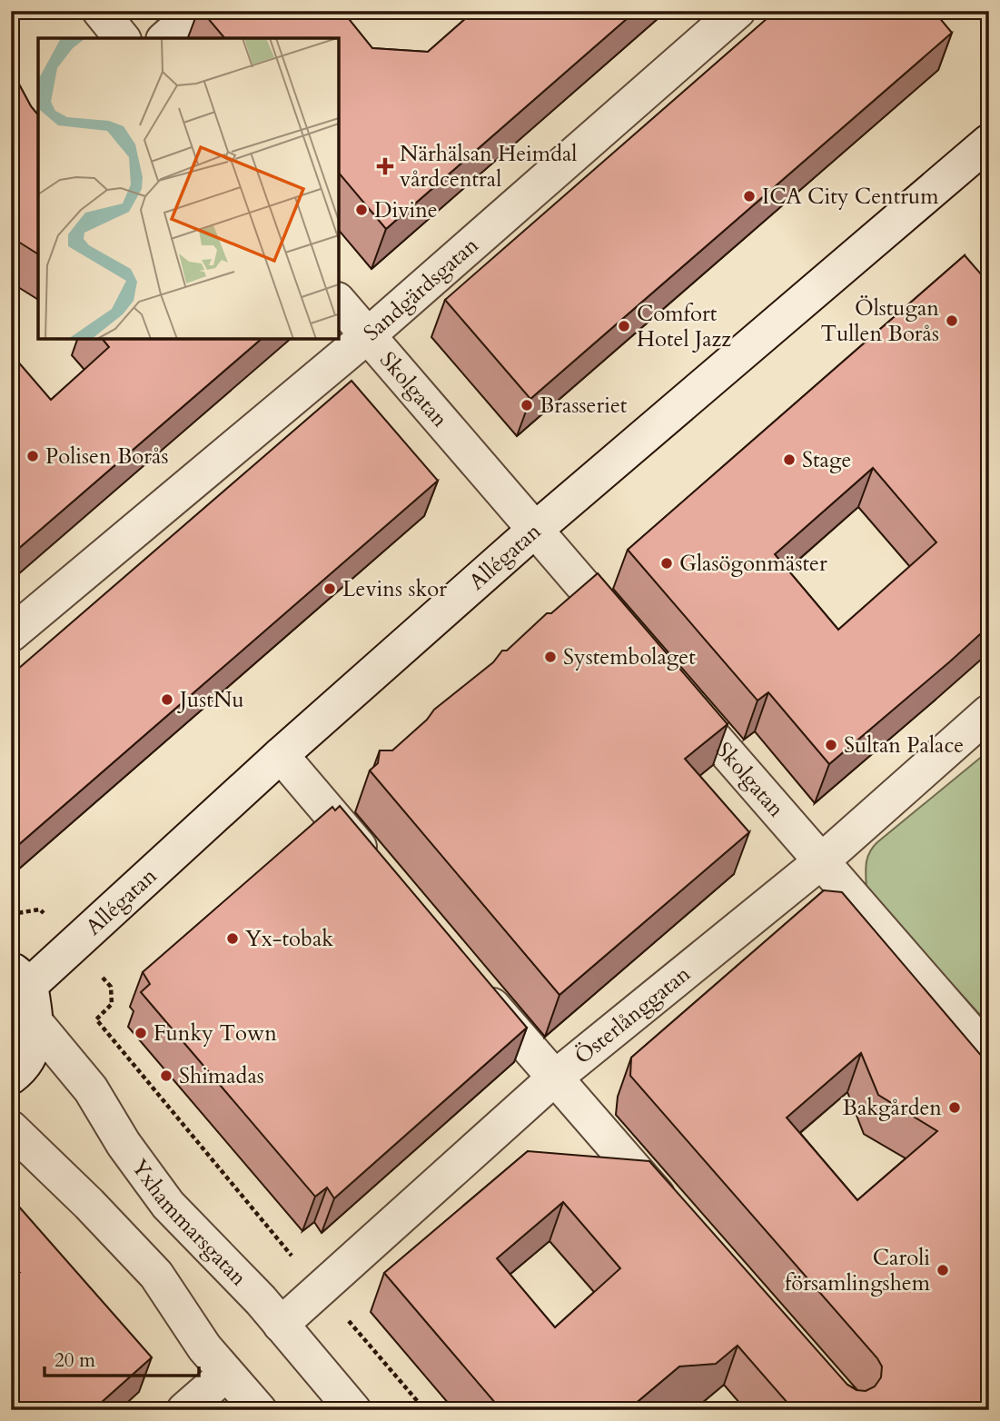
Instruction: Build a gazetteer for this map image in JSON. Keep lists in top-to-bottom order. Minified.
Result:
{"streets":{"street":["Sandgärdsgatan","Skolgatan","Allégatan","Österlånggatan","Yxhammarsgatan"]},"crossings":[["Sandgärdsgatan","Skolgatan"],["Skolgatan","Allégatan"],["Skolgatan","Österlånggatan"],["Allégatan","Yxhammarsgatan"],["Österlånggatan","Yxhammarsgatan"]],"places":{"health":["Närhälsan Heimdal vårdcentral"],"other":["ICA City Centrum","Divine","Ölstugan Tullen Borås","Comfort Hotel Jazz","Brasseriet","Polisen Borås","Stage","Glasögonmäster","Levins skor","Systembolaget","JustNu","Sultan Palace","Yx-tobak","Funky Town","Shimadas","Bakgården","Caroli församlingshem"]},"scale_bar":"20 m"}
